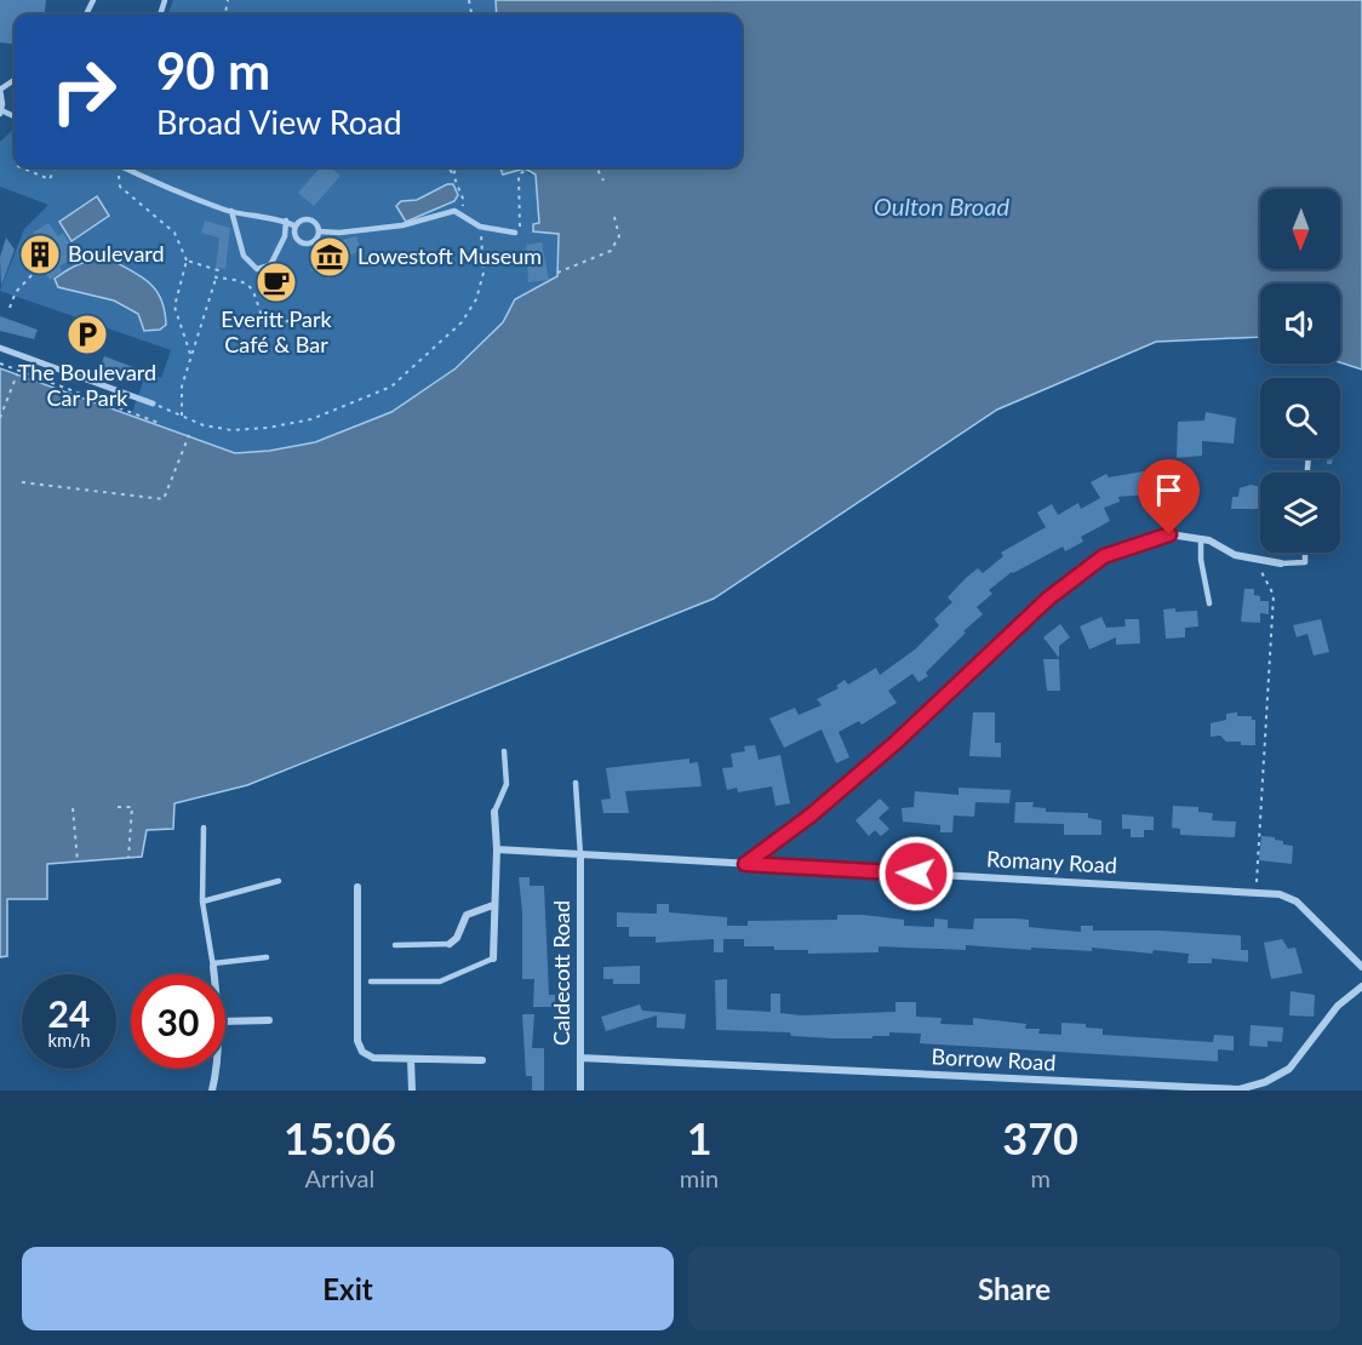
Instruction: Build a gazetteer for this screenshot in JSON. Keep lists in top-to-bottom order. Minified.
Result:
{"streets":{"street":["Romany Road","Caldecott Road","Borrow Road"]},"crossings":[["Romany Road","Caldecott Road"],["Caldecott Road","Borrow Road"]],"water":["Oulton Broad"],"places":{"building":["Boulevard"],"museum":["Lowestoft Museum"],"cafe":["Everitt Park Café & Bar"],"parking":["The Boulevard Car Park"]},"north":"bottom","page":{"turn":["90 m","Broad View Road"],"speed":"24 km/h","limit":"30","eta":["15:06","Arrival","1","min","370","m"],"buttons":["Exit","Share"]}}
